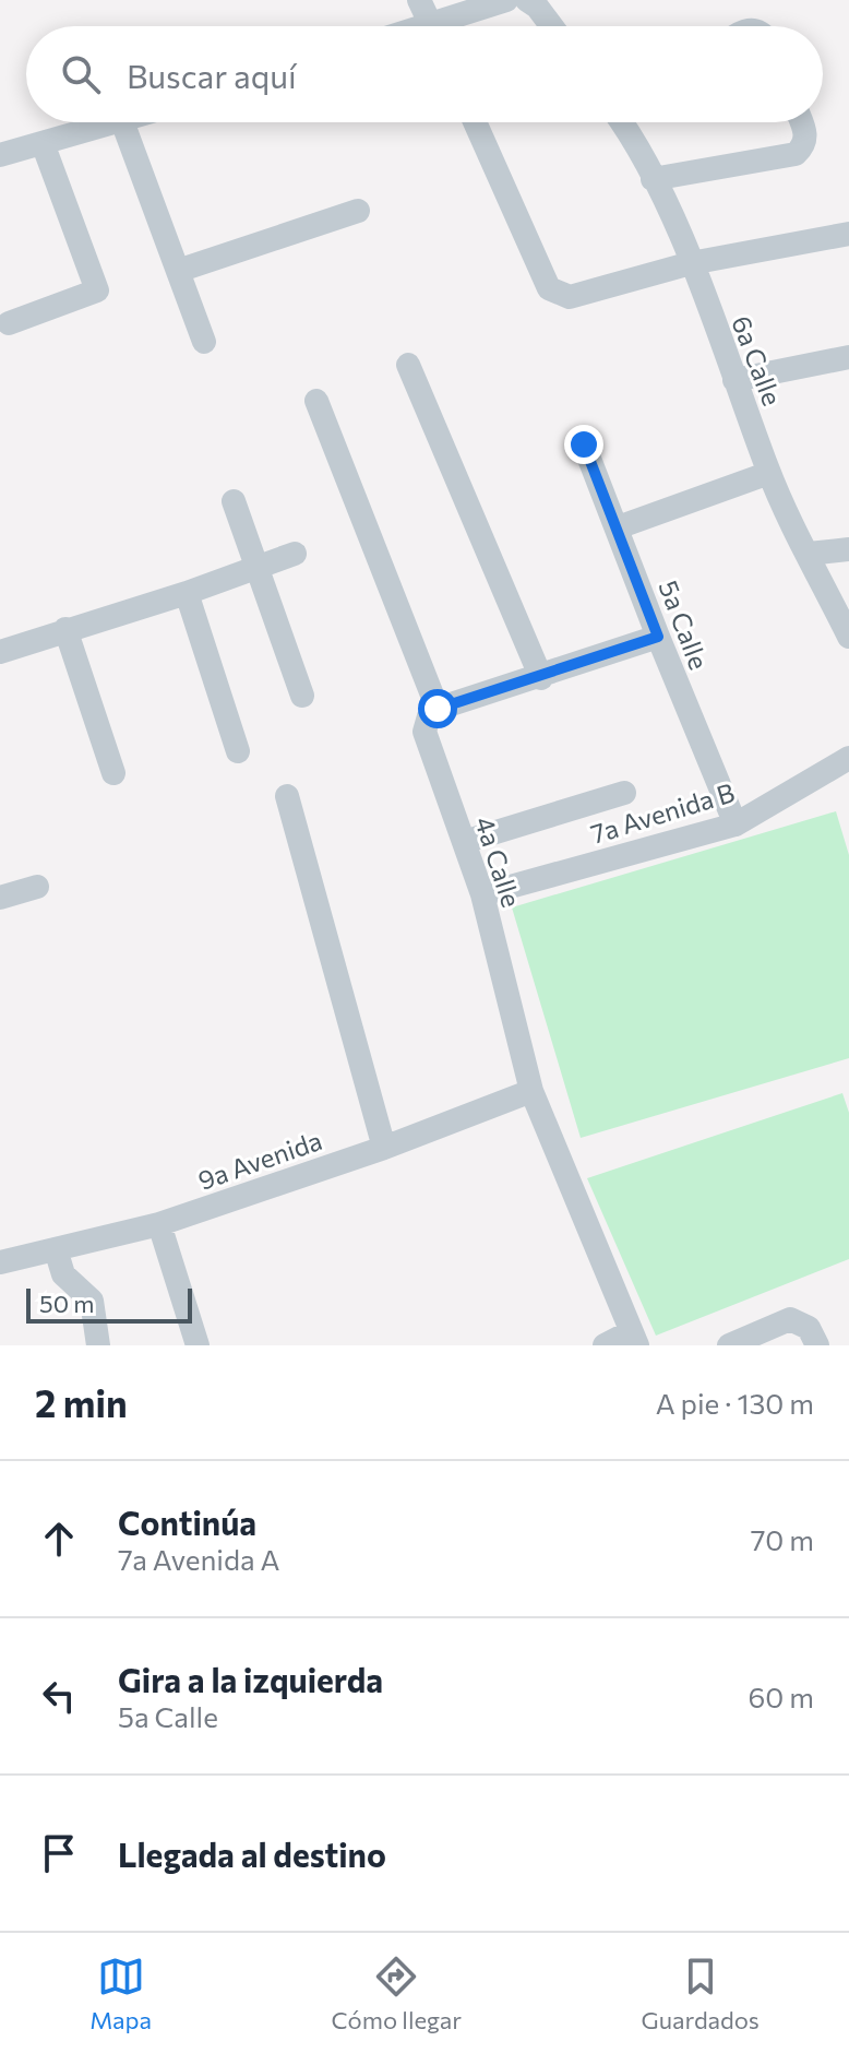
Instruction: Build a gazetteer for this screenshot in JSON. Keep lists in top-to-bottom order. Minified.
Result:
{"streets":{"street":["6a Calle","5a Calle","7a Avenida B","4a Calle","9a Avenida"]},"crossings":[["5a Calle","7a Avenida B"],["7a Avenida B","4a Calle"],["4a Calle","9a Avenida"]],"scale_bar":"50 m","page":{"search":"Buscar aquí","scale":"50 m","heading":["2 min","A pie · 130 m"],"list":[["Continúa","7a Avenida A","70 m"],["Gira a la izquierda","5a Calle","60 m"],"Llegada al destino"],"nav":["Mapa","Cómo llegar","Guardados"]}}
